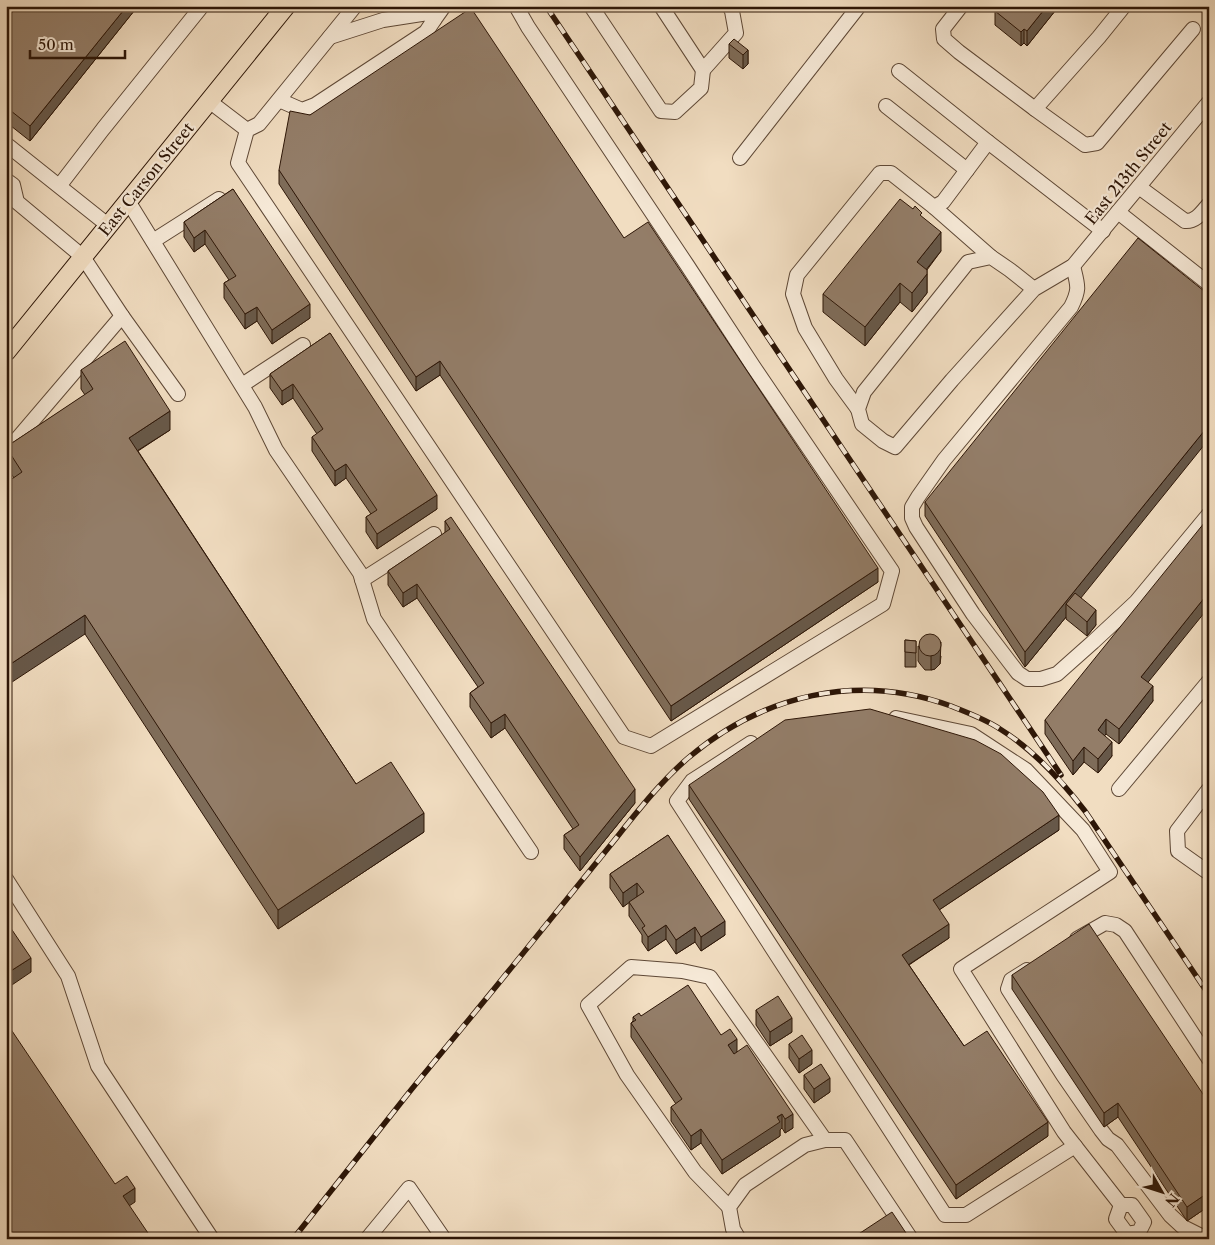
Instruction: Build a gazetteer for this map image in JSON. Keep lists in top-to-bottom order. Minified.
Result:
{"streets":{"main road":["East Carson Street"],"street":["East 213th Street"]},"scale_bar":"50 m","north":"bottom right"}
